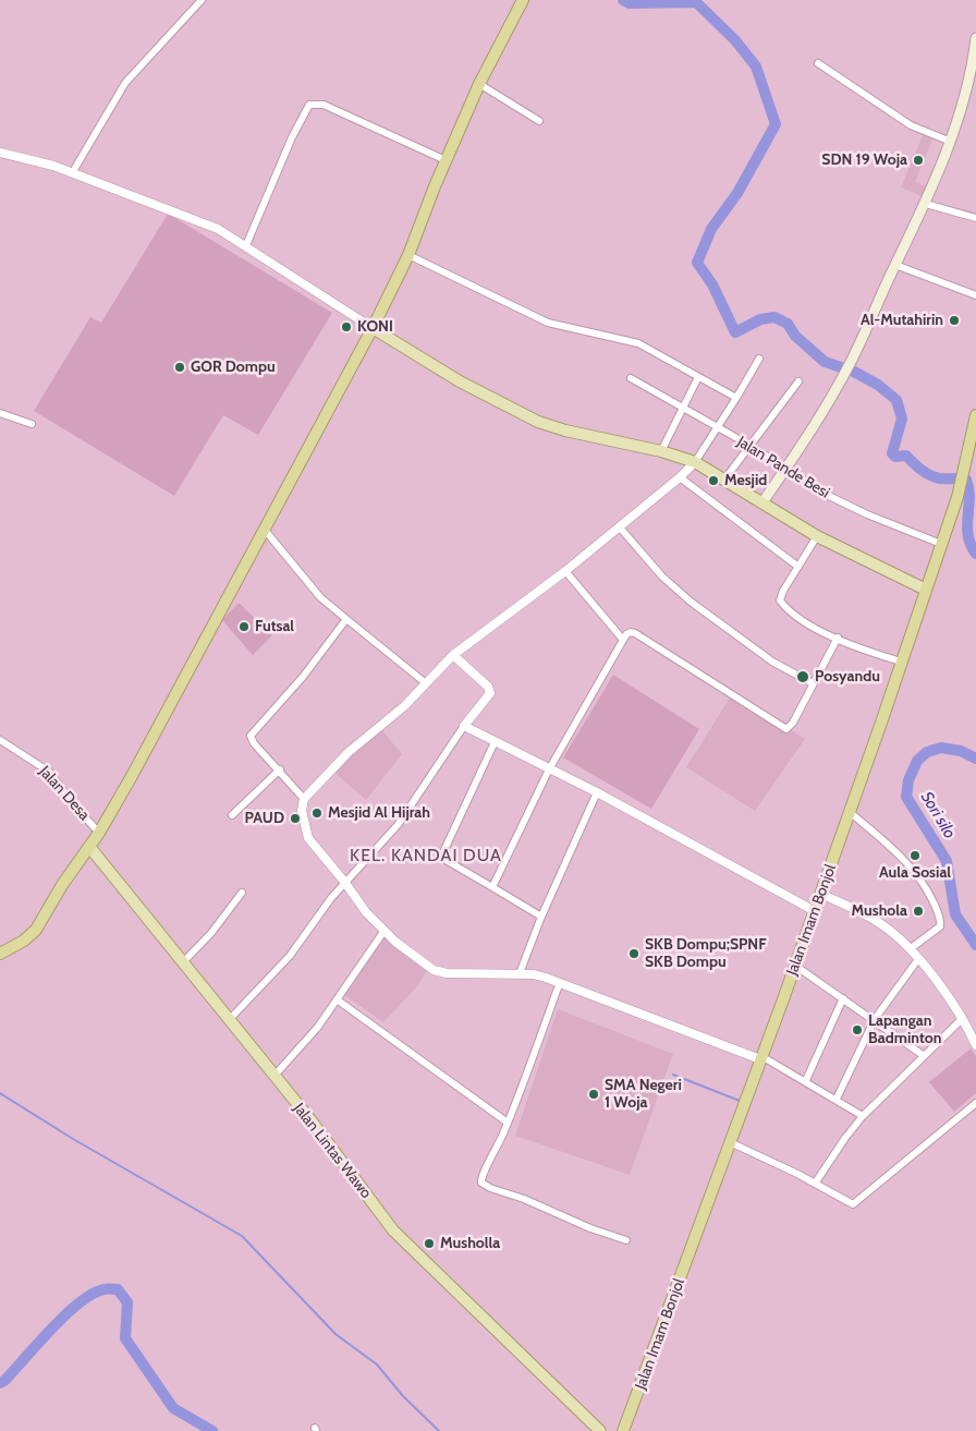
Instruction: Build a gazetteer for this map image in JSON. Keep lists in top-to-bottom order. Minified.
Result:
{"streets":{"highway":["Jalan Imam Bonjol"],"main road":["Jalan Lintas Wawo"],"street":["Jalan Pande Besi","Jalan Desa"]},"crossings":[["Jalan Pande Besi","Jalan Imam Bonjol"]],"districts":["KEL. KANDAI DUA"],"water":["Sori silo"],"places":["SDN 19 Woja","Al-Mutahirin","KONI","GOR Dompu","Mesjid","Futsal","Posyandu","Mesjid Al Hijrah","PAUD","Aula Sosial","Mushola","SKB Dompu;SPNF SKB Dompu","Lapangan Badminton","SMA Negeri 1 Woja","Musholla"]}
